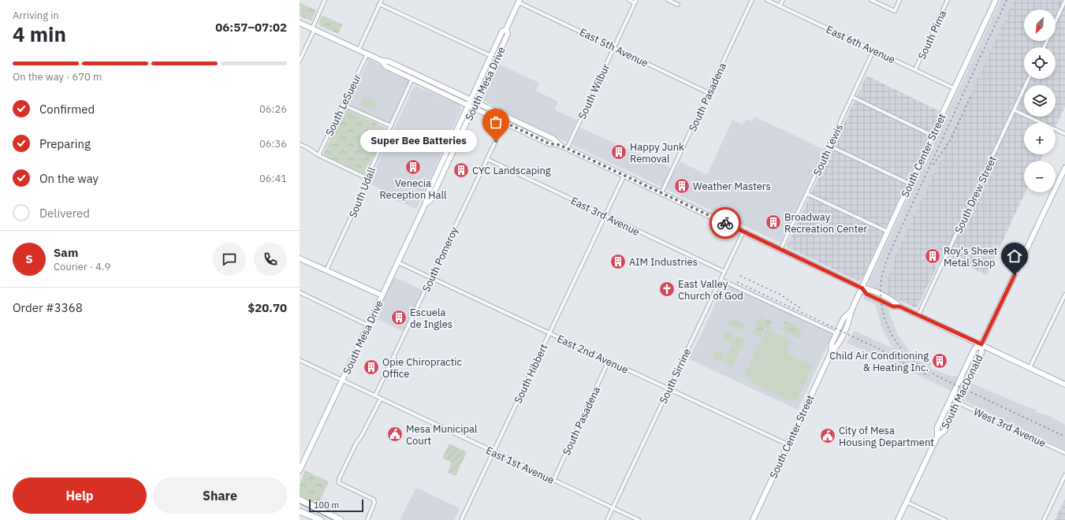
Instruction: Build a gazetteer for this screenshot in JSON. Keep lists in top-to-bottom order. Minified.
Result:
{"streets":{"main road":["South Mesa Drive","South Center Street","South MacDonald"],"street":["South Pima","East 6th Avenue","East 5th Avenue","South Wilbur","South Pasadena","South LeSueur","South Lewis","South Udall","South Drew Street","East 3rd Avenue","South Pomeroy","East 2nd Avenue","South Hibbert","South Sirrine","West 3rd Avenue","East 1st Avenue"]},"crossings":[["South Pima","East 6th Avenue"],["East 6th Avenue","South Lewis"],["East 6th Avenue","South Center Street"],["East 5th Avenue","South Mesa Drive"],["East 5th Avenue","South Wilbur"],["East 5th Avenue","South Pasadena"],["South Mesa Drive","East 2nd Avenue"],["South Mesa Drive","East 1st Avenue"],["South Pasadena","East 2nd Avenue"],["South Pasadena","East 1st Avenue"],["South Center Street","East 2nd Avenue"],["East 3rd Avenue","South Pomeroy"],["East 3rd Avenue","South Hibbert"],["East 3rd Avenue","South Sirrine"],["South Pomeroy","East 2nd Avenue"],["South Pomeroy","East 1st Avenue"],["East 2nd Avenue","South Hibbert"],["East 2nd Avenue","South Sirrine"],["South Hibbert","East 1st Avenue"],["South Sirrine","East 1st Avenue"],["South MacDonald","West 3rd Avenue"]],"places":{"other":["Super Bee Batteries"],"building":["Happy Junk Removal","Venecia Reception Hall","CYC Landscaping","Weather Masters","Broadway Recreation Center","Roy's Sheet Metal Shop","AIM Industries","Escuela de Ingles","Child Air Conditioning & Heating Inc.","Opie Chiropractic Office"],"church":["East Valley Church of God"],"public building":["Mesa Municipal Court","City of Mesa Housing Department"]},"scale_bar":"100 m","north":"bottom left","page":{"heading":["4 min","Arriving in","06:57–07:02"],"panel":["Sam","Courier · 4.9","Order #3368","$20.70"],"map_buttons":["+","−"],"bar":"On the way · 670 m","list":[["Confirmed","06:26"],["Preparing","06:36"],["On the way","06:41"],"Delivered"],"bubble":"Super Bee Batteries","round":"S","buttons":["Help","Share"],"scale":"100 m"}}
